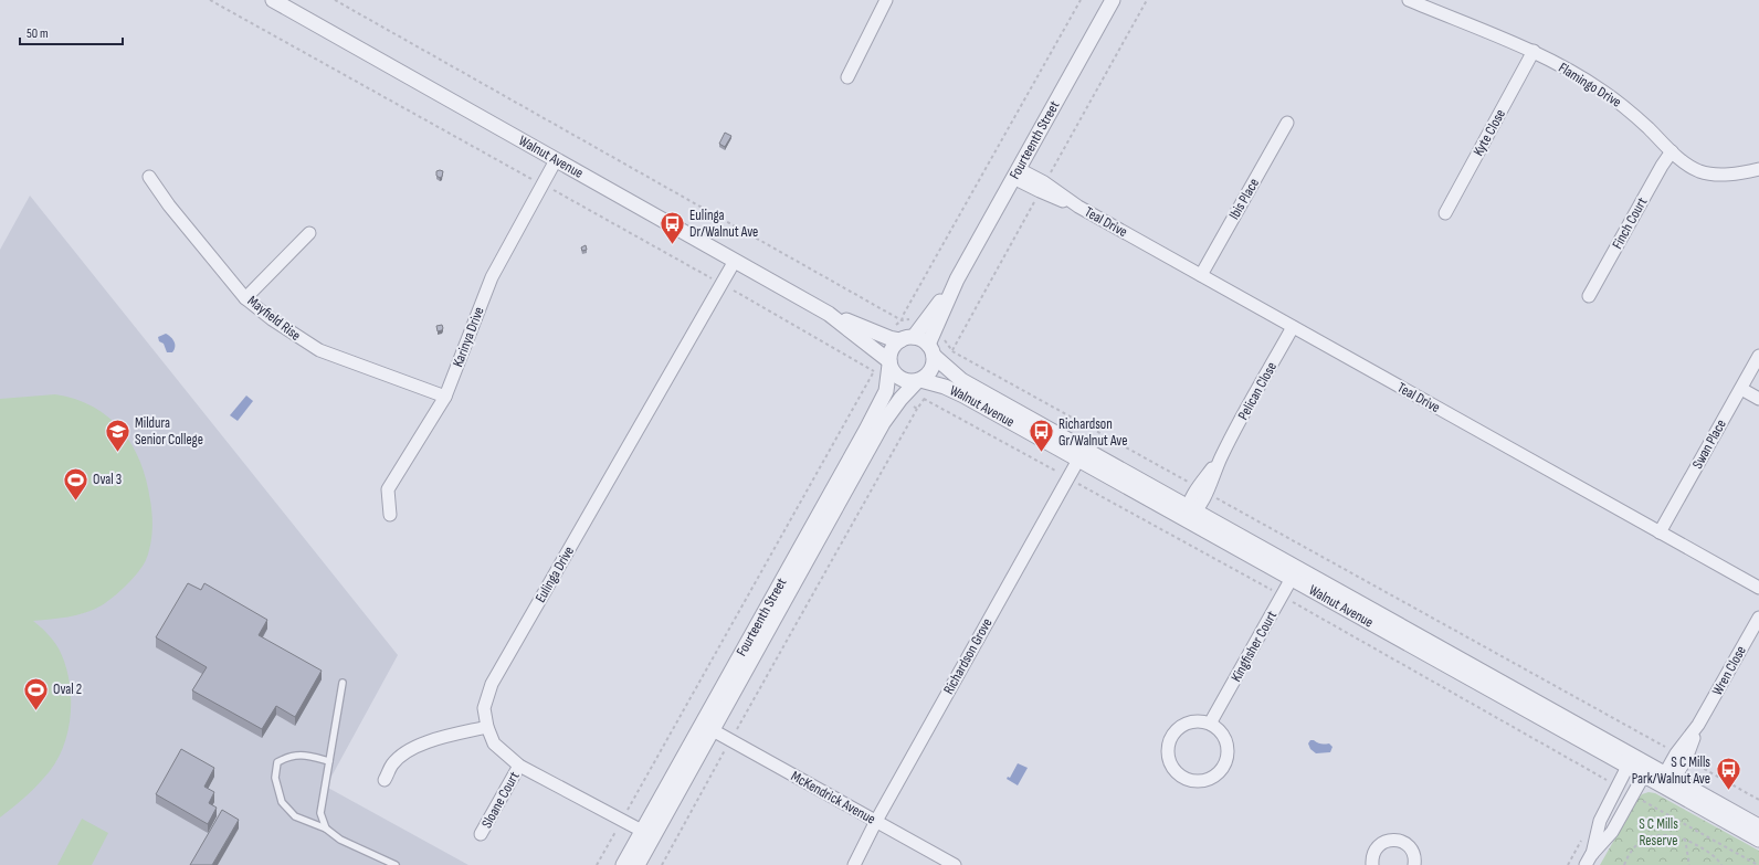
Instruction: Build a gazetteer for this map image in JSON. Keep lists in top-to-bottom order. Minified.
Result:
{"streets":{"street":["Flamingo Drive","Kyte Close","Fourteenth Street","Walnut Avenue","Ibis Place","Teal Drive","Finch Court","Mayfield Rise","Karinya Drive","Pelican Close","Swan Place","Eulinga Drive","Kingfisher Court","Richardson Grove","Wren Close","McKendrick Avenue","Sloane Court"]},"crossings":[["Flamingo Drive","Kyte Close"],["Flamingo Drive","Finch Court"],["Fourteenth Street","Walnut Avenue"],["Fourteenth Street","Teal Drive"],["Fourteenth Street","Eulinga Drive"],["Fourteenth Street","McKendrick Avenue"],["Walnut Avenue","Karinya Drive"],["Walnut Avenue","Pelican Close"],["Walnut Avenue","Eulinga Drive"],["Walnut Avenue","Kingfisher Court"],["Walnut Avenue","Richardson Grove"],["Walnut Avenue","Wren Close"],["Ibis Place","Teal Drive"],["Teal Drive","Pelican Close"],["Teal Drive","Swan Place"],["Mayfield Rise","Karinya Drive"],["Eulinga Drive","Sloane Court"],["Richardson Grove","McKendrick Avenue"]],"parks":["S C Mills Reserve"],"places":{"bus stop":["Eulinga Dr/Walnut Ave","Richardson Gr/Walnut Ave","S C Mills Park/Walnut Ave"],"school or university":["Mildura Senior College"],"sports":["Oval 3","Oval 2"]},"scale_bar":"50 m"}
